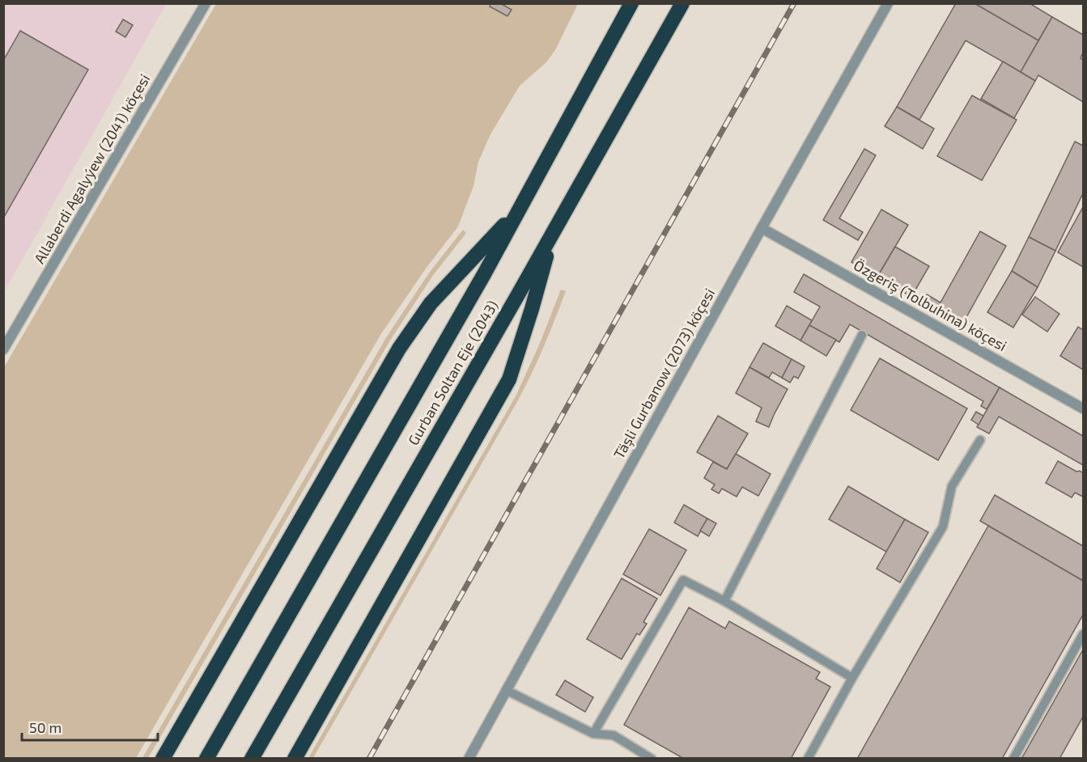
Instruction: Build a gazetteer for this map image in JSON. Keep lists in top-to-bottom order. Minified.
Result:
{"streets":{"highway":["Gurban Soltan Eje (2043)"],"street":["Allaberdi Agalyýew (2041) köçesi","Özgeriş (Tolbuhina) köçesi","Täşli Gurbanow (2073) köçesi"]},"crossings":[["Özgeriş (Tolbuhina) köçesi","Täşli Gurbanow (2073) köçesi"]],"scale_bar":"50 m"}
